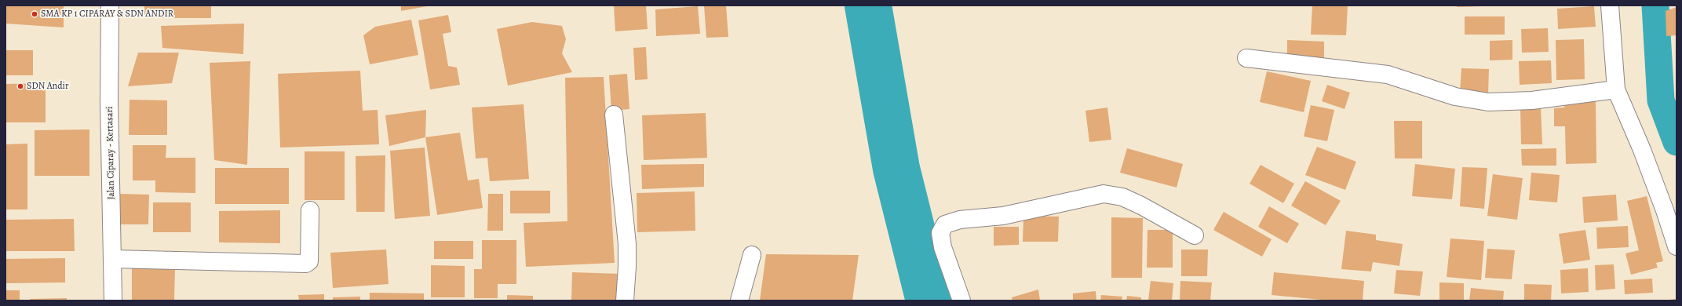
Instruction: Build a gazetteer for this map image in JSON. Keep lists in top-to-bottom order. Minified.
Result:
{"streets":{"street":["Jalan Ciparay - Kertasari"]},"places":["SMA KP 1 CIPARAY & SDN ANDIR","SDN Andir"]}
